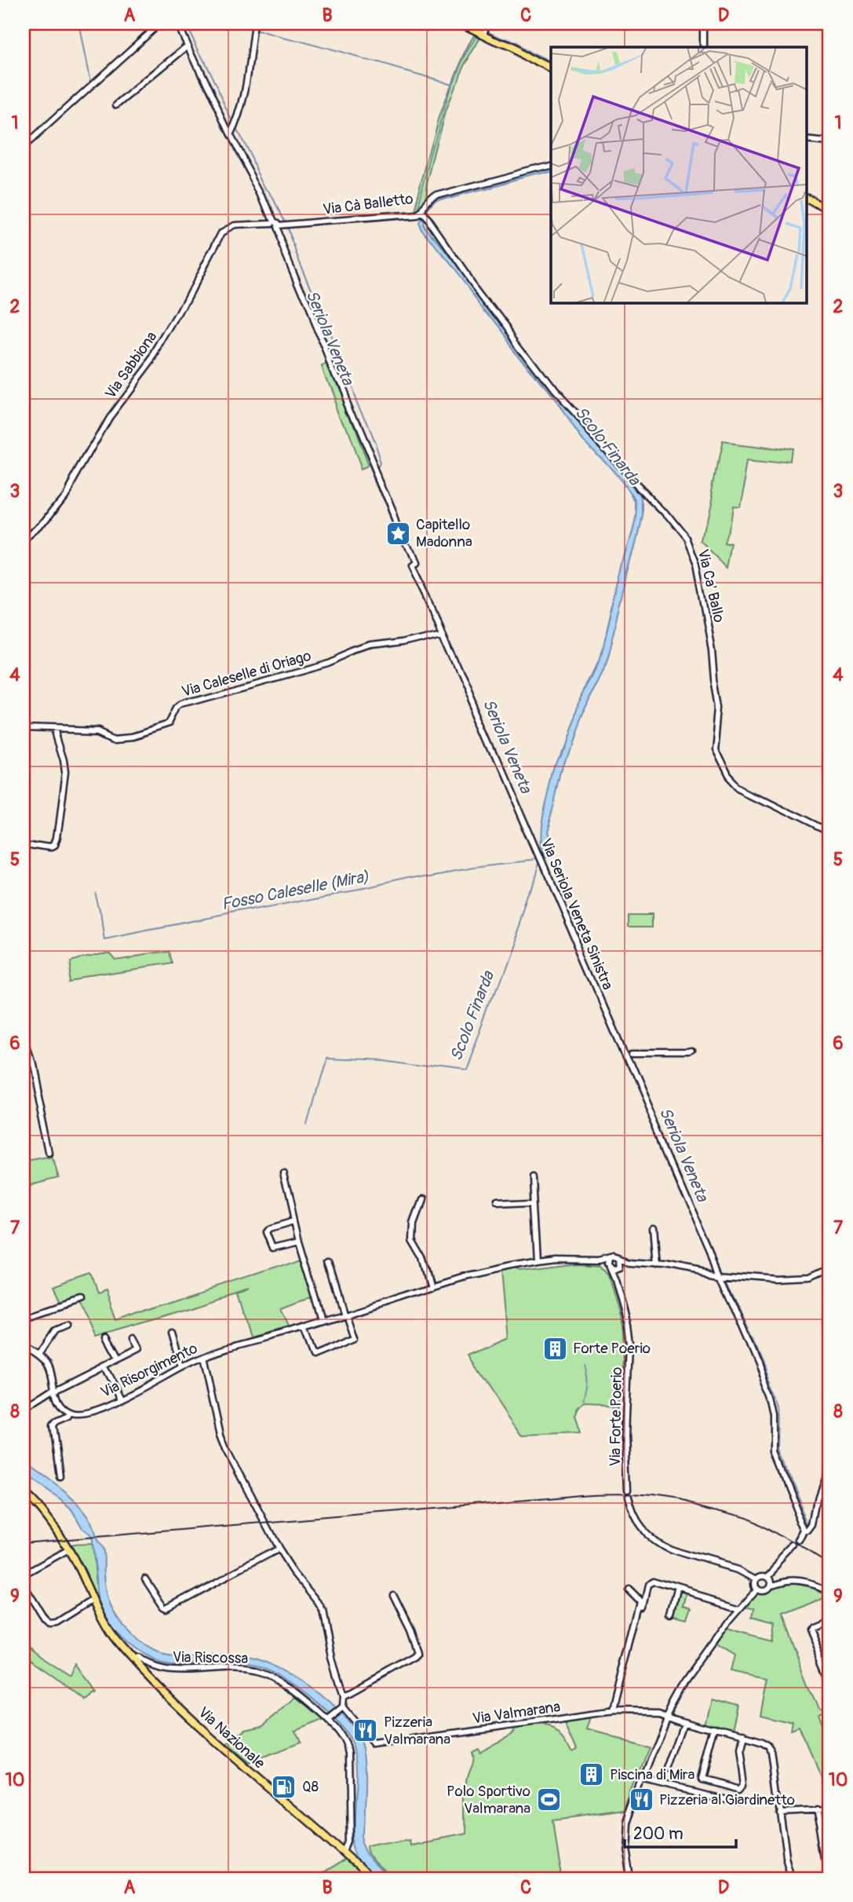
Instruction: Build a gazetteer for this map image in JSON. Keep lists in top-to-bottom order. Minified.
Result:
{"streets":{"main road":["Via Nazionale"],"street":["Via Cà Balletto","Via Sabbiona","Via Ca' Ballo","Via Caleselle di Oriago","Via Seriola Veneta Sinistra","Via Risorgimento","Via Forte Poerio","Via Riscossa","Via Valmarana"]},"crossings":[["Via Cà Balletto","Via Sabbiona"],["Via Cà Balletto","Via Ca' Ballo"],["Via Cà Balletto","Via Seriola Veneta Sinistra"],["Via Sabbiona","Via Seriola Veneta Sinistra"],["Via Caleselle di Oriago","Via Seriola Veneta Sinistra"],["Via Seriola Veneta Sinistra","Via Risorgimento"],["Via Riscossa","Via Nazionale"]],"water":["Seriola Veneta","Scolo Finarda","Fosso Caleselle (Mira)"],"places":{"place":["Capitello Madonna"],"building":["Forte Poerio","Piscina di Mira"],"restaurant":["Pizzeria Valmarana","Pizzeria al Giardinetto"],"fuel station":["Q8"],"sports":["Polo Sportivo Valmarana"]},"scale_bar":"200 m","grid":{"columns":["A","B","C","D"],"rows":["1","2","3","4","5","6","7","8","9","10"]}}
